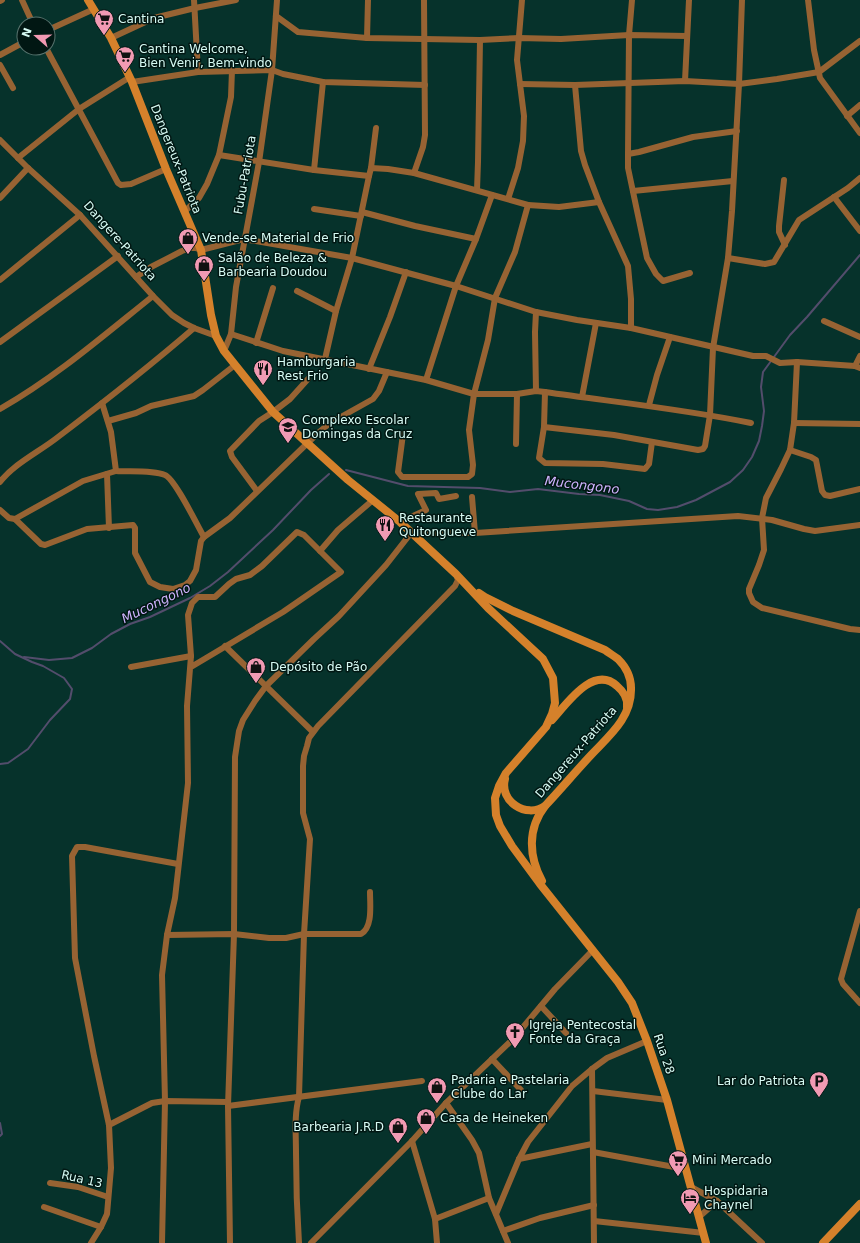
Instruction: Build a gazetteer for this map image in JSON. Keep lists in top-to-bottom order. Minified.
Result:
{"streets":{"street":["Dangereux-Patriota","Fubu-Patriota","Dangere-Patriota","Rua 28","Rua 13"]},"crossings":[["Dangereux-Patriota","Dangere-Patriota"],["Dangereux-Patriota","Rua 28"]],"water":["Mucongono"],"places":{"supermarket":["Cantina","Cantina Welcome, Bien Venir, Bem-vindo","Mini Mercado"],"shop":["Vende-se Material de Frio","Salão de Beleza & Barbearia Doudou","Depósito de Pão","Padaria e Pastelaria Clube do Lar","Casa de Heineken","Barbearia J.R.D"],"restaurant":["Hamburgaria Rest Frio","Restaurante Quitongueve"],"school or university":["Complexo Escolar Domingas da Cruz"],"church":["Igreja Pentecostal Fonte da Graça"],"parking":["Lar do Patriota"],"hotel":["Hospidaria Chaynel"]},"north":"left"}
